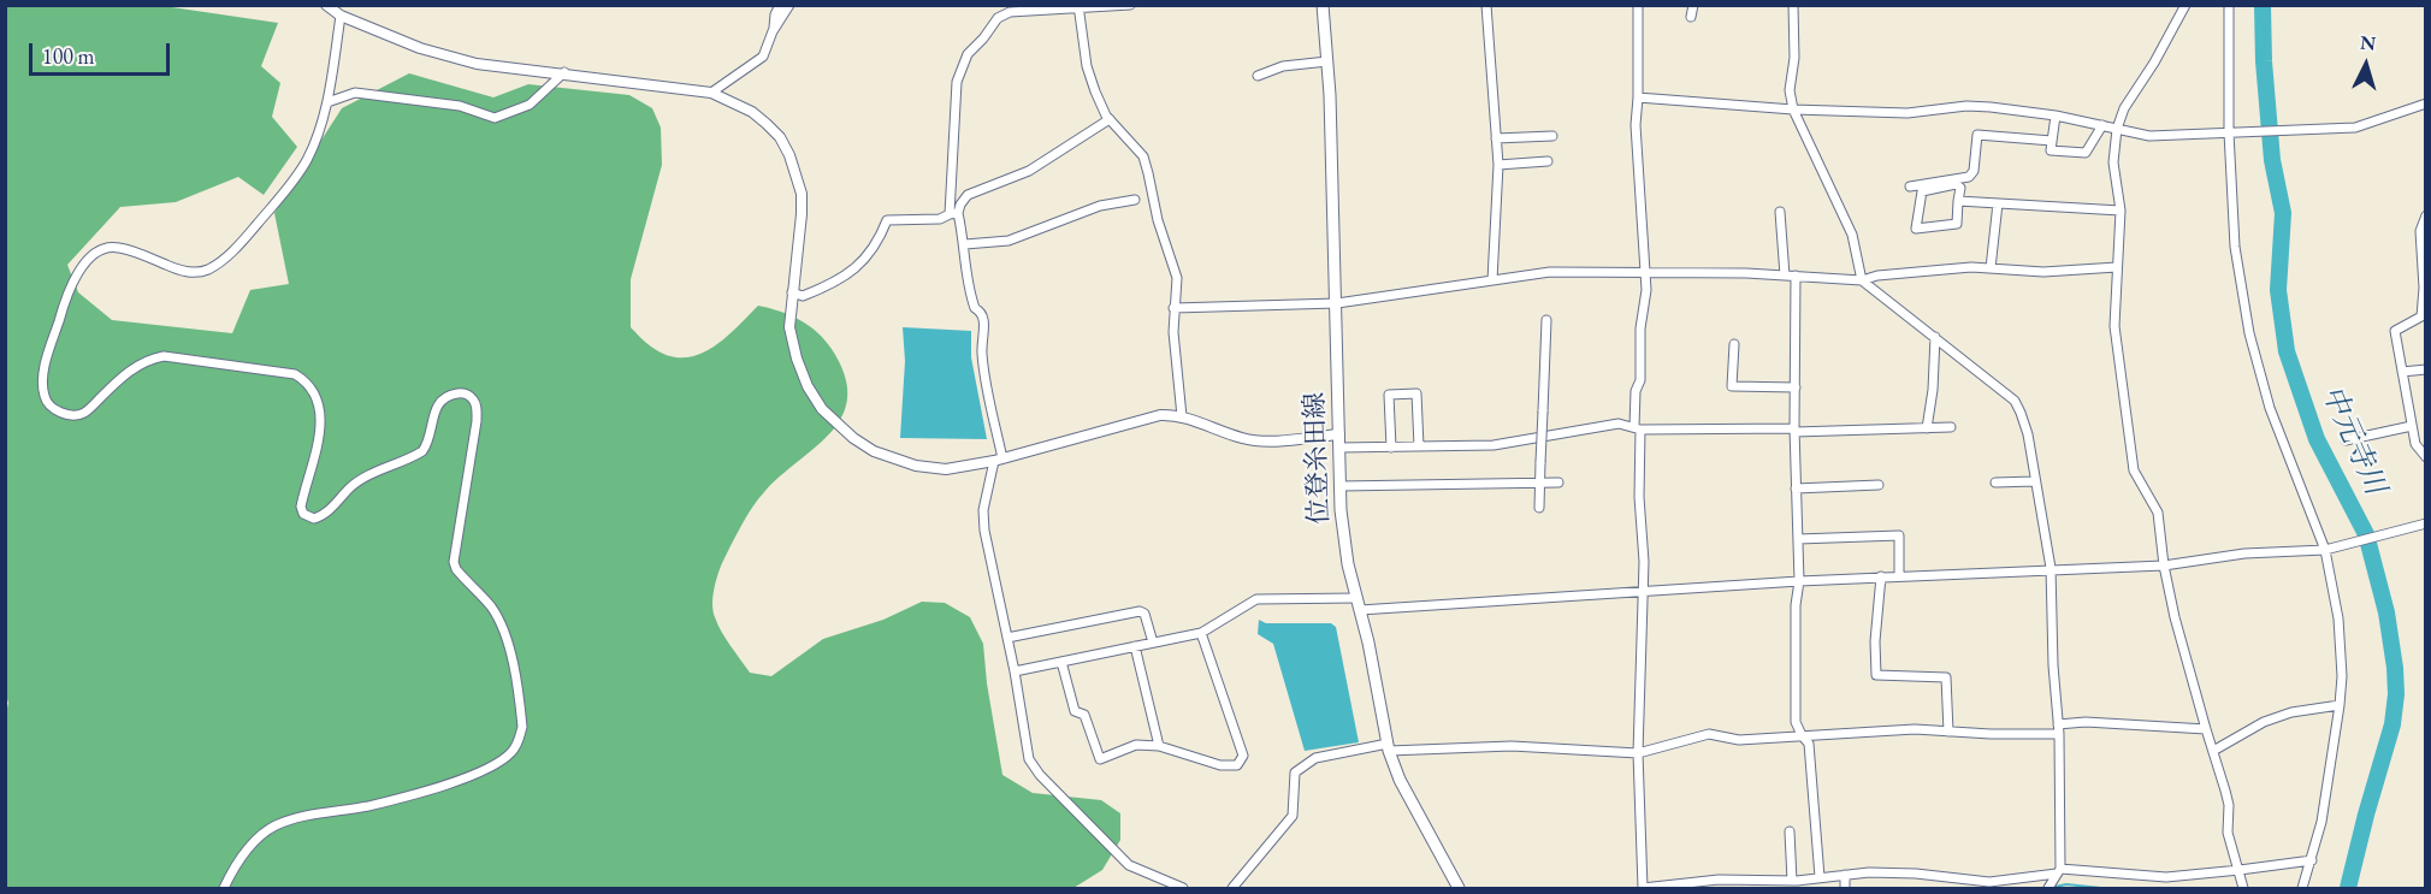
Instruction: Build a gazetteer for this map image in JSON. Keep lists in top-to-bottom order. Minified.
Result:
{"streets":{"main road":["位登糸田線"]},"water":["中元寺川"],"scale_bar":"100 m","north":"top"}
